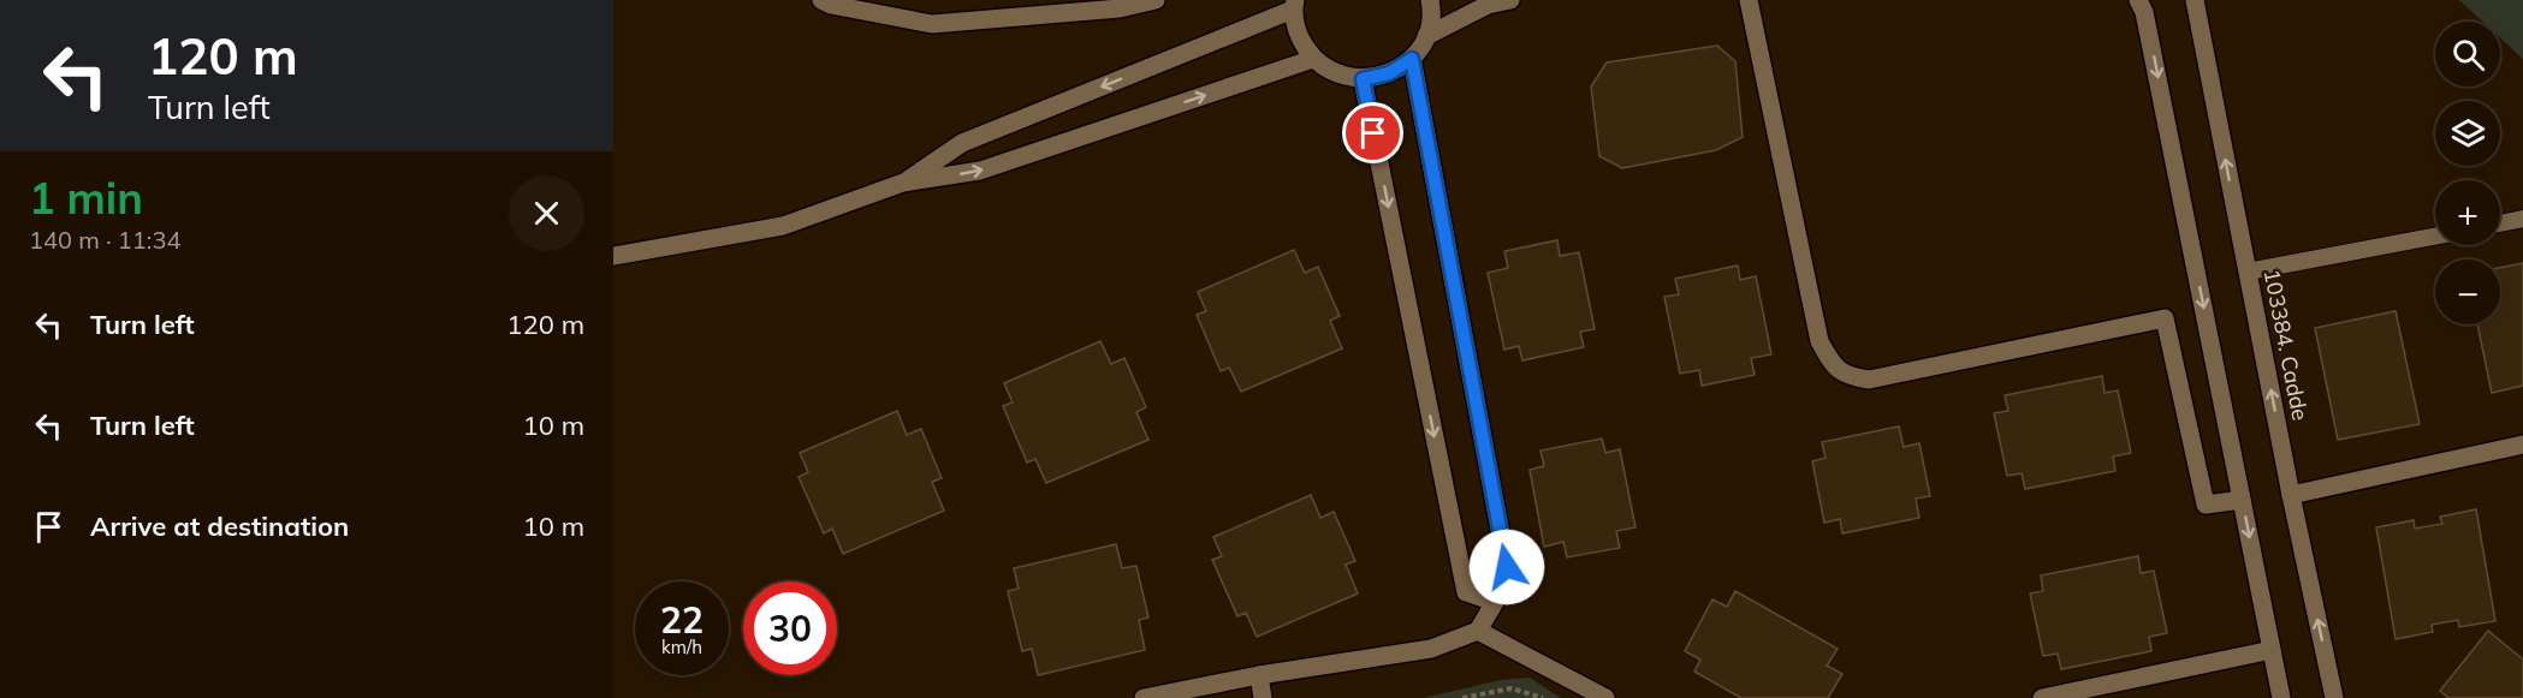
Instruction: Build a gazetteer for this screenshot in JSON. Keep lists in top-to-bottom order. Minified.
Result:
{"streets":{"street":["103384. Cadde"]},"page":{"turn":["120 m","Turn left"],"map_buttons":["+","−"],"heading":["1 min","140 m · 11:34"],"list":[{"name":"Turn left","value":"120 m"},{"name":"Turn left","value":"10 m"},{"name":"Arrive at destination","value":"10 m"}],"speed":"22 km/h","limit":"30"}}
